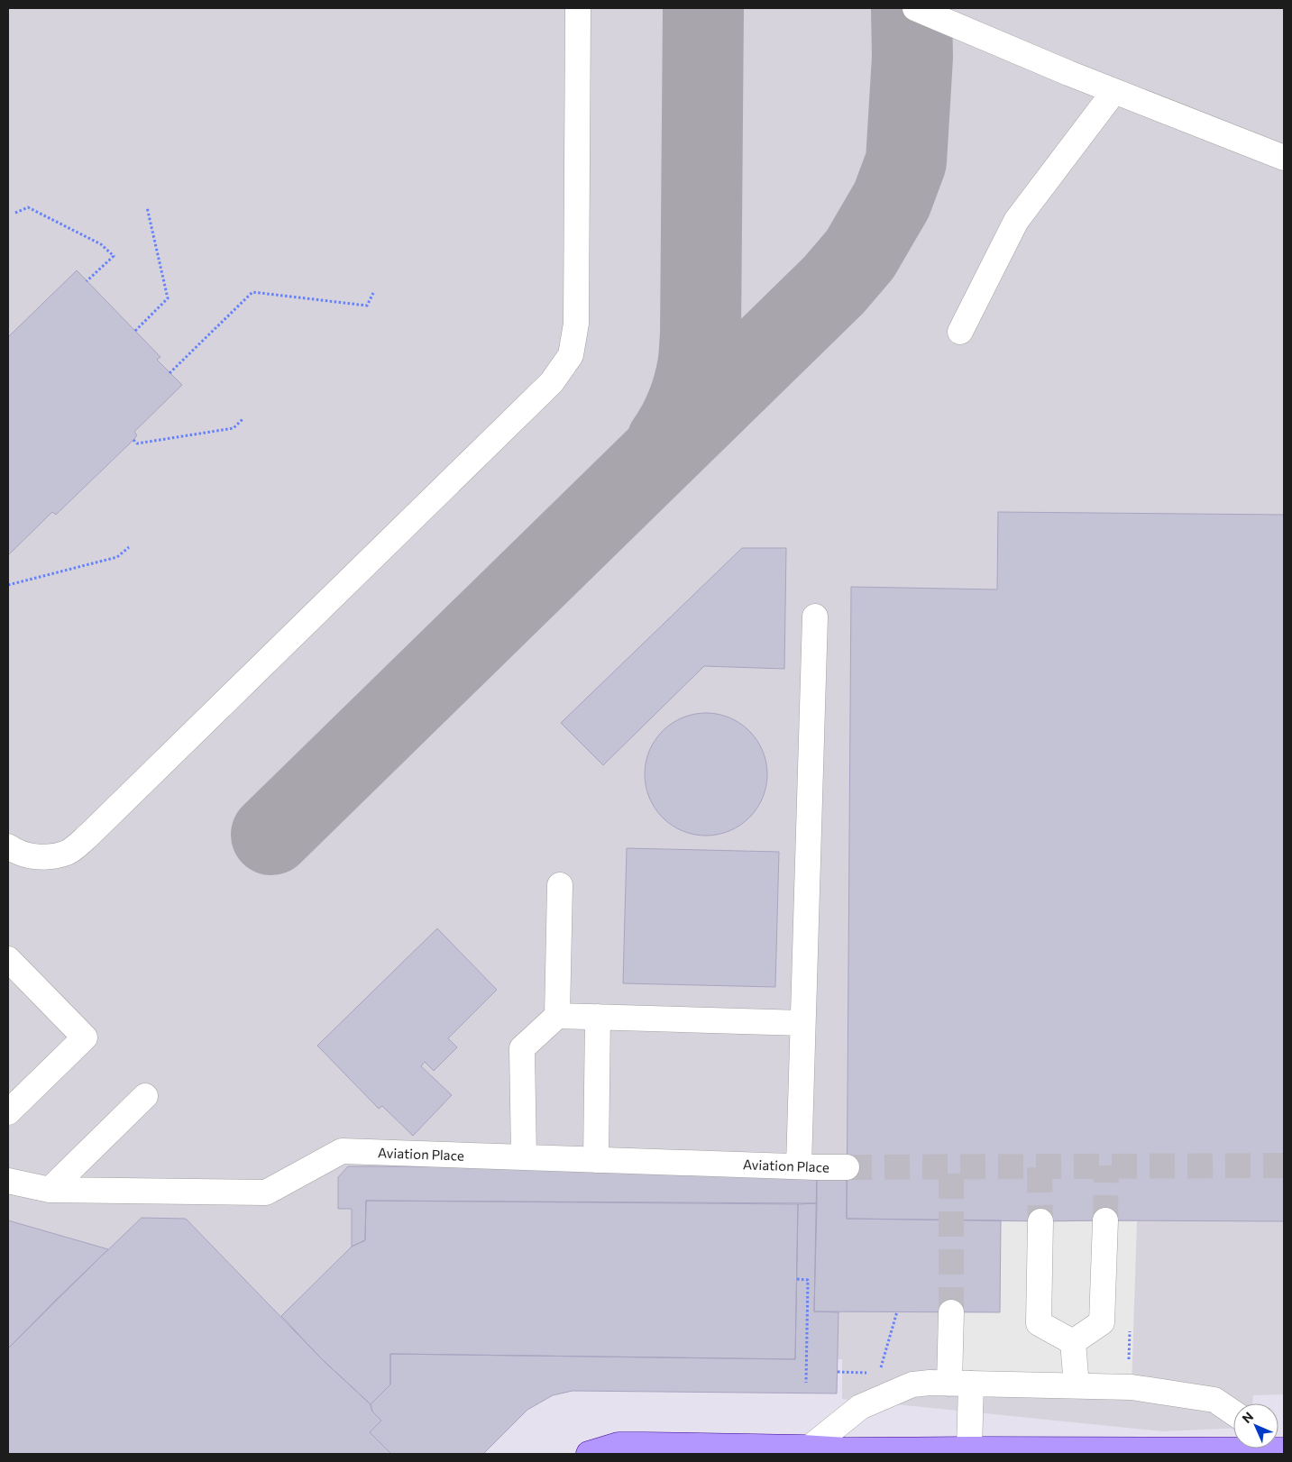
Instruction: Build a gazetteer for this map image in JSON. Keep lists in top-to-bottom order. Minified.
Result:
{"streets":{"lane":["Aviation Place"]},"north":"top left"}
